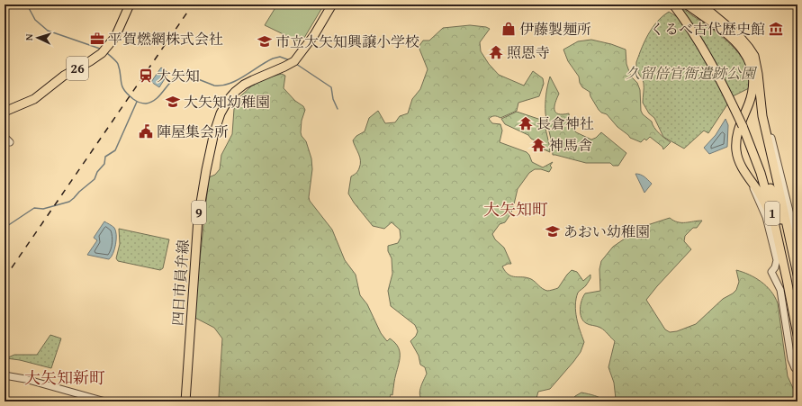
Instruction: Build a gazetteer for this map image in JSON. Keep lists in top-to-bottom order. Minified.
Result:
{"streets":{"main road":["26","9","1","四日市員弁線"]},"districts":["大矢知町","大矢知新町"],"parks":["久留倍官衙遺跡公園"],"places":{"shop":["伊藤製麺所"],"museum":["くるべ古代歴史館"],"office":["平賀燃網株式会社"],"school or university":["市立大矢知興譲小学校","大矢知幼稚園","あおい幼稚園"],"temple":["照恩寺","長倉神社","神馬舎"],"station":["大矢知"],"public building":["陣屋集会所"]},"north":"left"}
